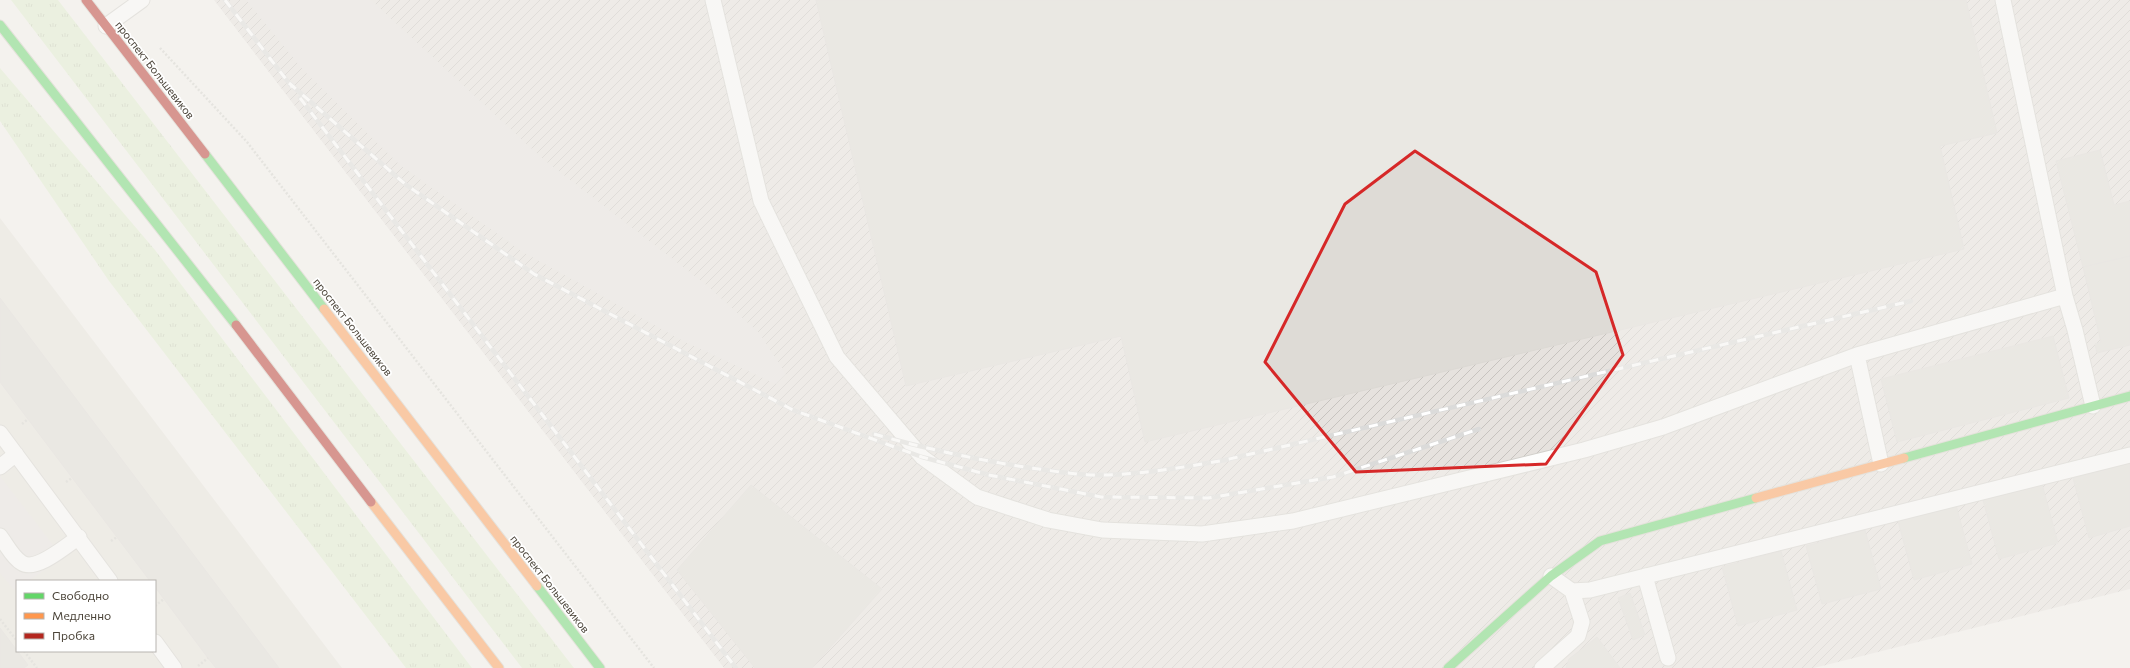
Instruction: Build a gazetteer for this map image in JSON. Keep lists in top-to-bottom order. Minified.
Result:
{"streets":{"main road":["проспект Большевиков"]},"legend":["Свободно","Медленно","Пробка"]}
